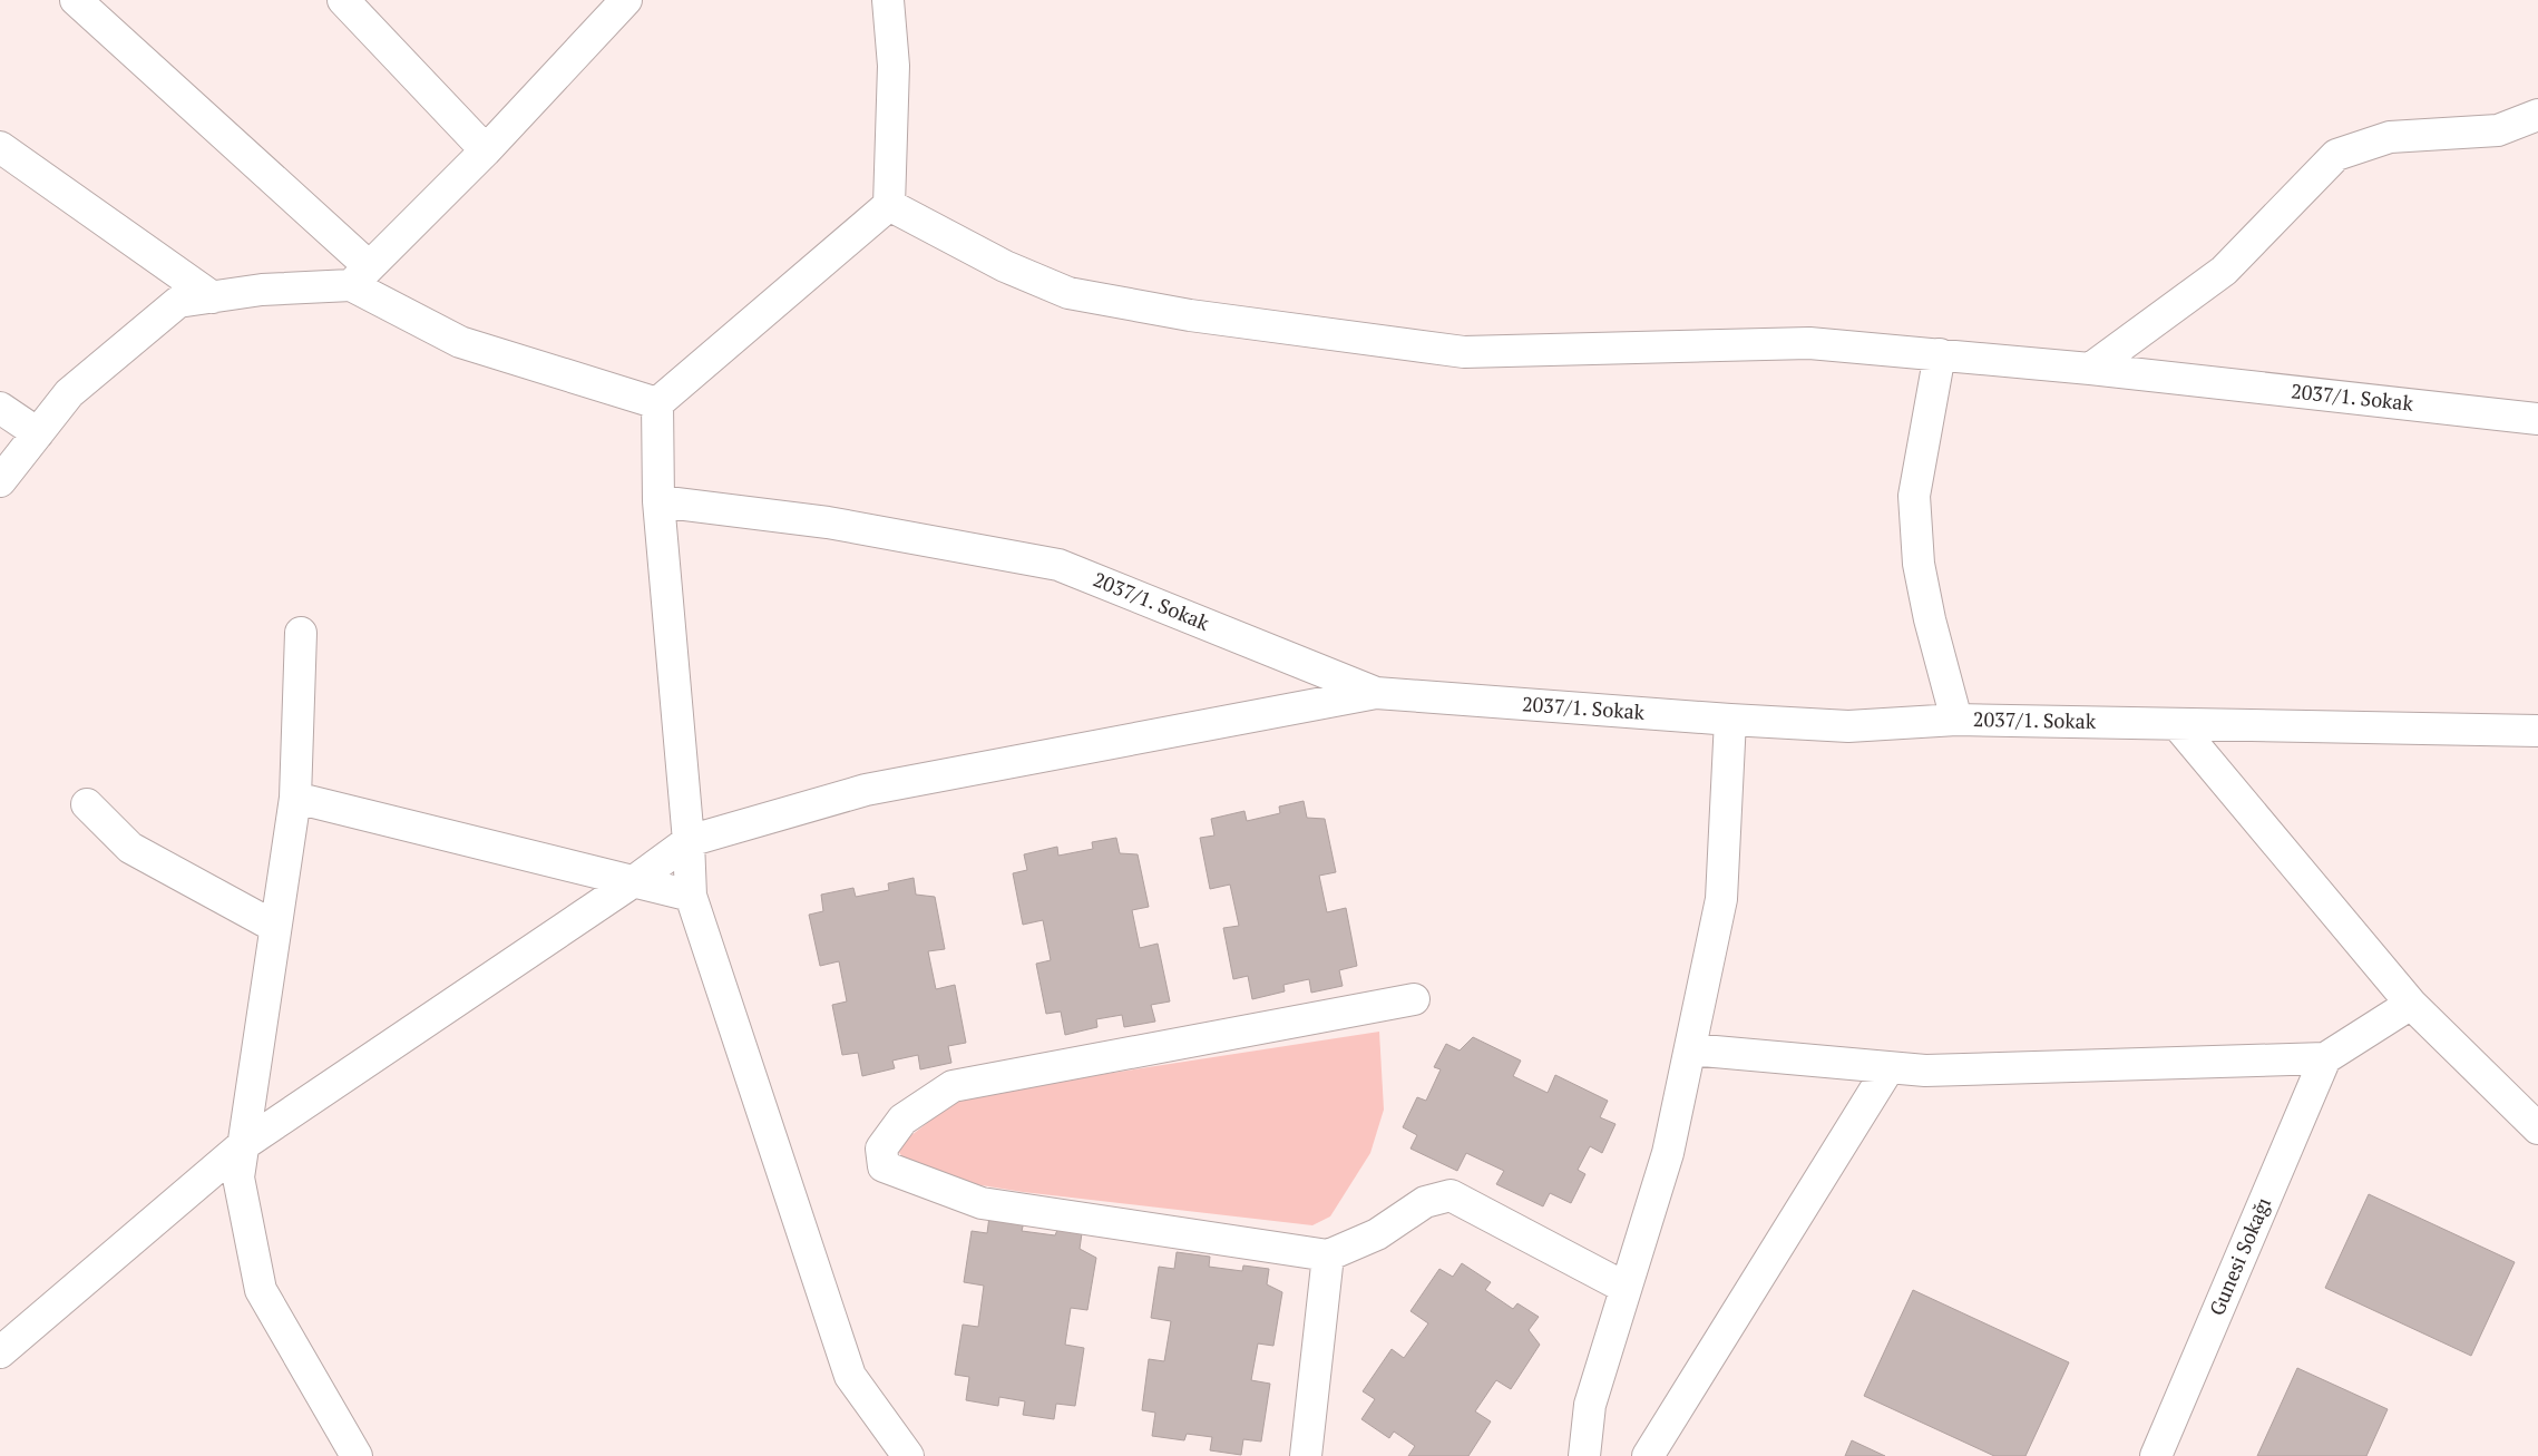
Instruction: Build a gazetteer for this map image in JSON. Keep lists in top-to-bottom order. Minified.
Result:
{"streets":{"street":["2037/1. Sokak","Gunesi Sokağı"]}}
